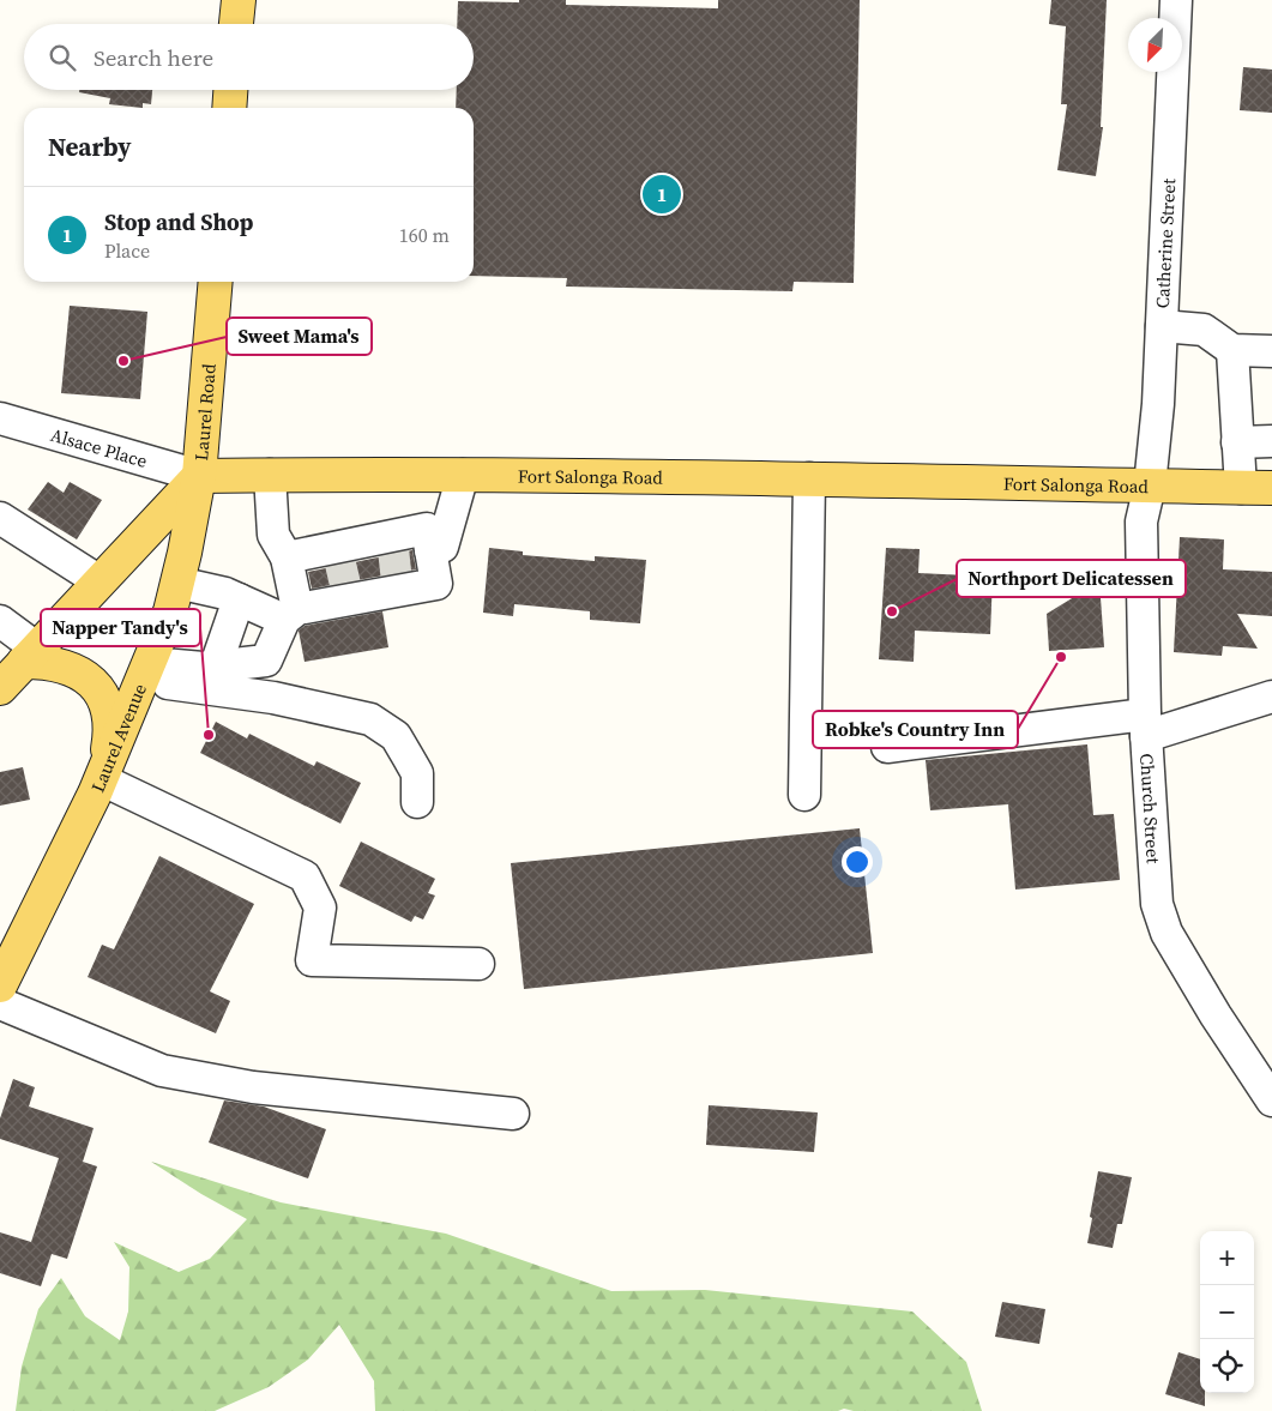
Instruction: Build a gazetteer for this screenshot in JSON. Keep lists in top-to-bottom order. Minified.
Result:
{"streets":{"main road":["Laurel Road","Fort Salonga Road","Laurel Avenue"],"street":["Catherine Street","Alsace Place","Church Street"]},"crossings":[["Catherine Street","Fort Salonga Road"],["Catherine Street","Church Street"],["Laurel Road","Alsace Place"],["Laurel Road","Fort Salonga Road"],["Laurel Road","Laurel Avenue"],["Alsace Place","Fort Salonga Road"],["Alsace Place","Laurel Avenue"],["Fort Salonga Road","Laurel Avenue"],["Fort Salonga Road","Church Street"]],"places":["Sweet Mama's","Northport Delicatessen","Robke's Country Inn","Napper Tandy's"],"north":"bottom left","page":{"search":"Search here","heading":"Nearby","pins":"1","list":[{"mark":"1","name":"Stop and Shop","note":"Place","value":"160 m"}],"map_buttons":["+","−"]}}
